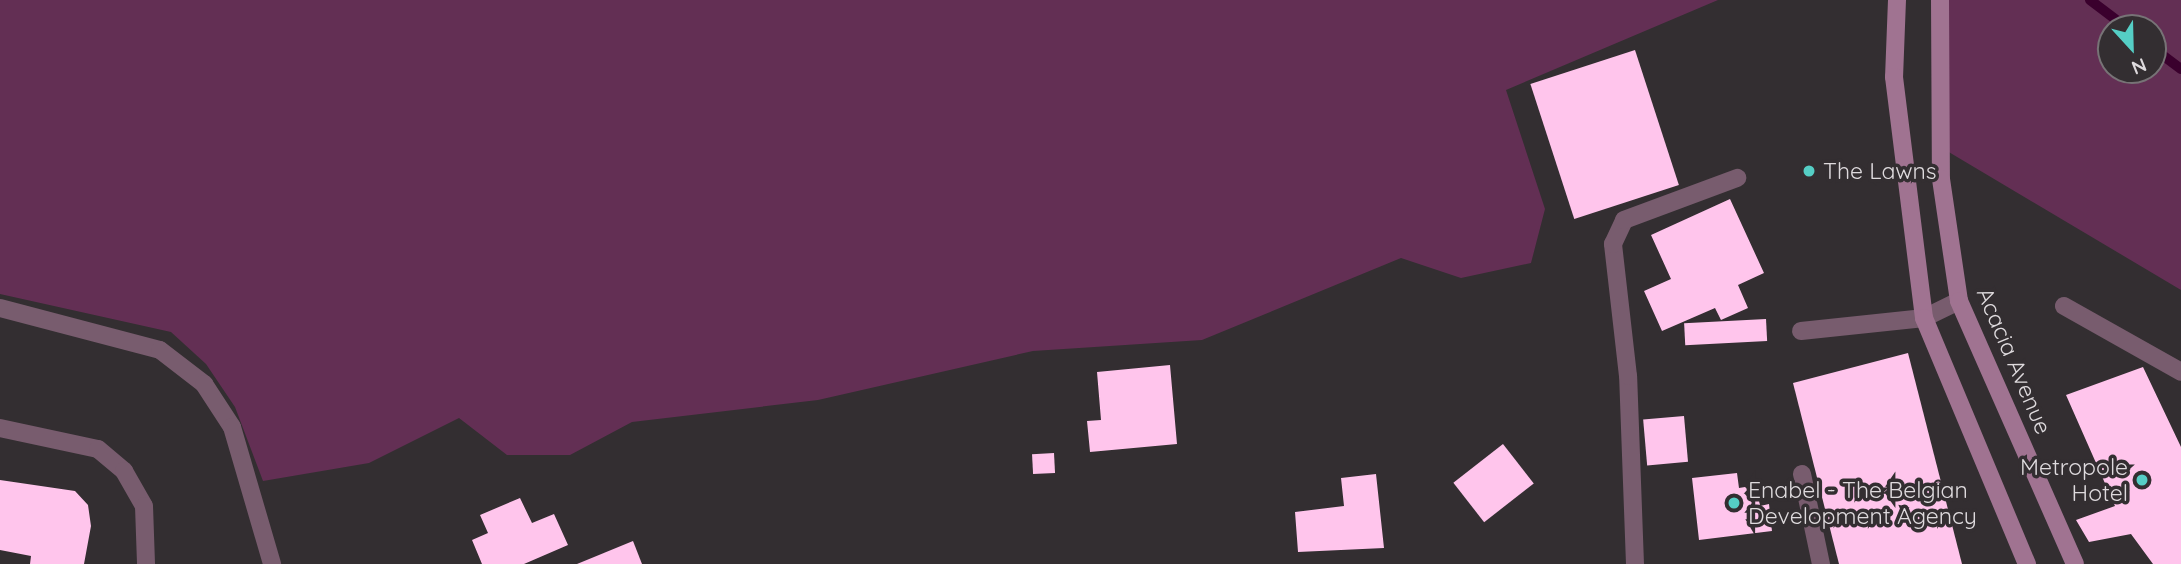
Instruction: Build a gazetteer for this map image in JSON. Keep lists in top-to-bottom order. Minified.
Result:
{"streets":{"main road":["Acacia Avenue"]},"places":["The Lawns","Metropole Hotel","Enabel - The Belgian Development Agency"],"north":"bottom"}
